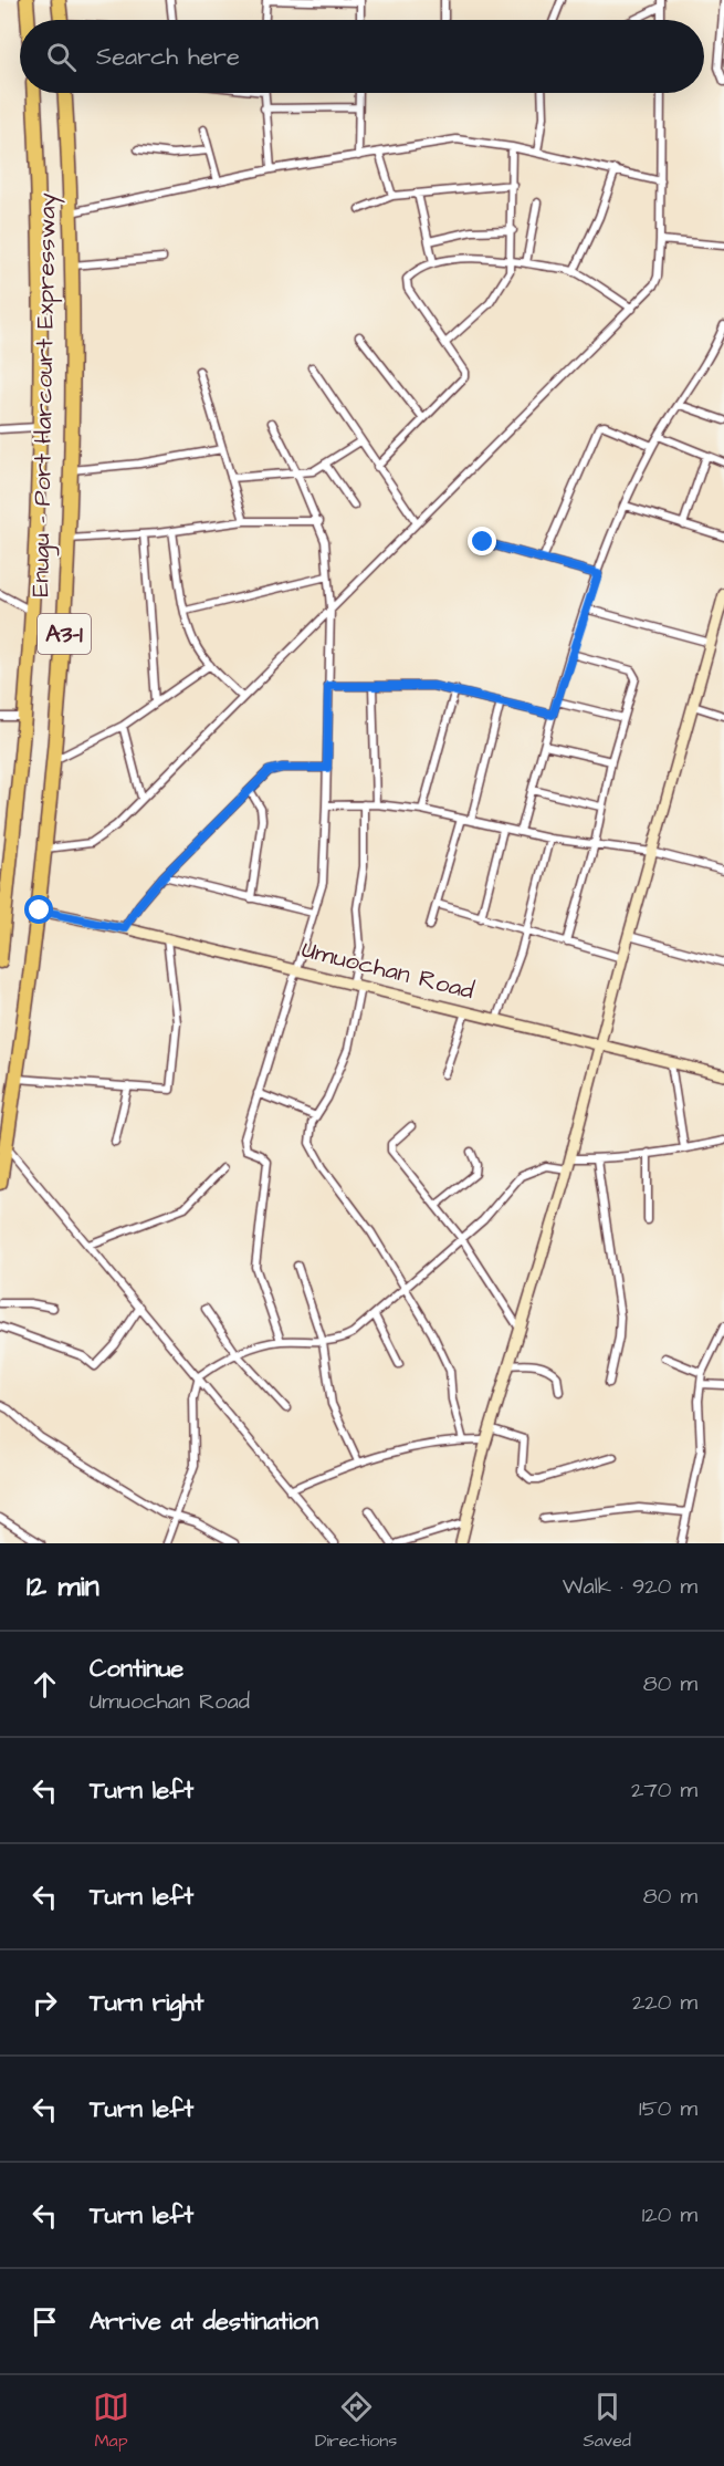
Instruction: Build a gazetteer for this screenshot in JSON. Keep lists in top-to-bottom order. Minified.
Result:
{"streets":{"highway":["Enugu - Port Harcourt Expressway","A3-1"],"main road":["Umuochan Road"]},"crossings":[["Enugu - Port Harcourt Expressway","Umuochan Road"]],"page":{"search":"Search here","heading":["12 min","Walk · 920 m"],"list":[["Continue","Umuochan Road","80 m"],["Turn left","270 m"],["Turn left","80 m"],["Turn right","220 m"],["Turn left","150 m"],["Turn left","120 m"],"Arrive at destination"],"nav":["Map","Directions","Saved"]}}
